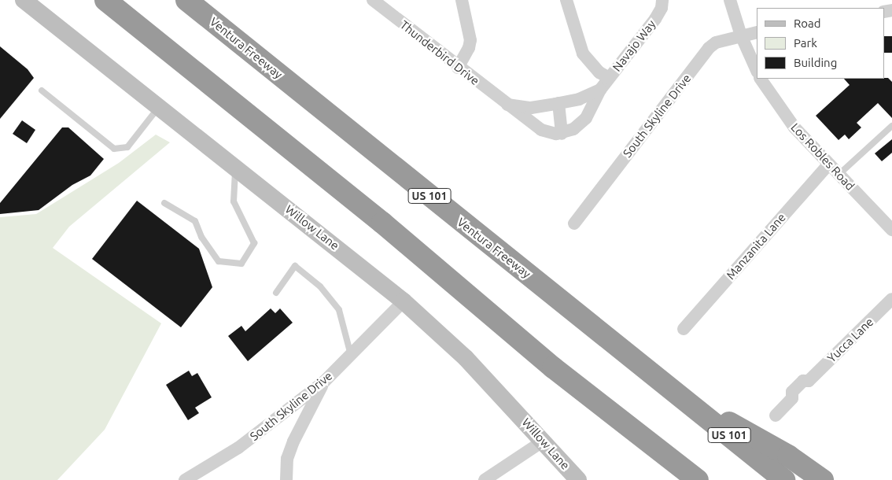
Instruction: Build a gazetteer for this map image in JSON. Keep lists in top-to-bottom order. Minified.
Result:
{"streets":{"highway":["Ventura Freeway","US 101"],"street":["Navajo Way","Thunderbird Drive","South Skyline Drive","Los Robles Road","Willow Lane","Manzanita Lane","Yucca Lane"]},"crossings":[["Navajo Way","Thunderbird Drive"],["South Skyline Drive","Willow Lane"],["Los Robles Road","Manzanita Lane"]],"legend":["Road","Park","Building"]}
